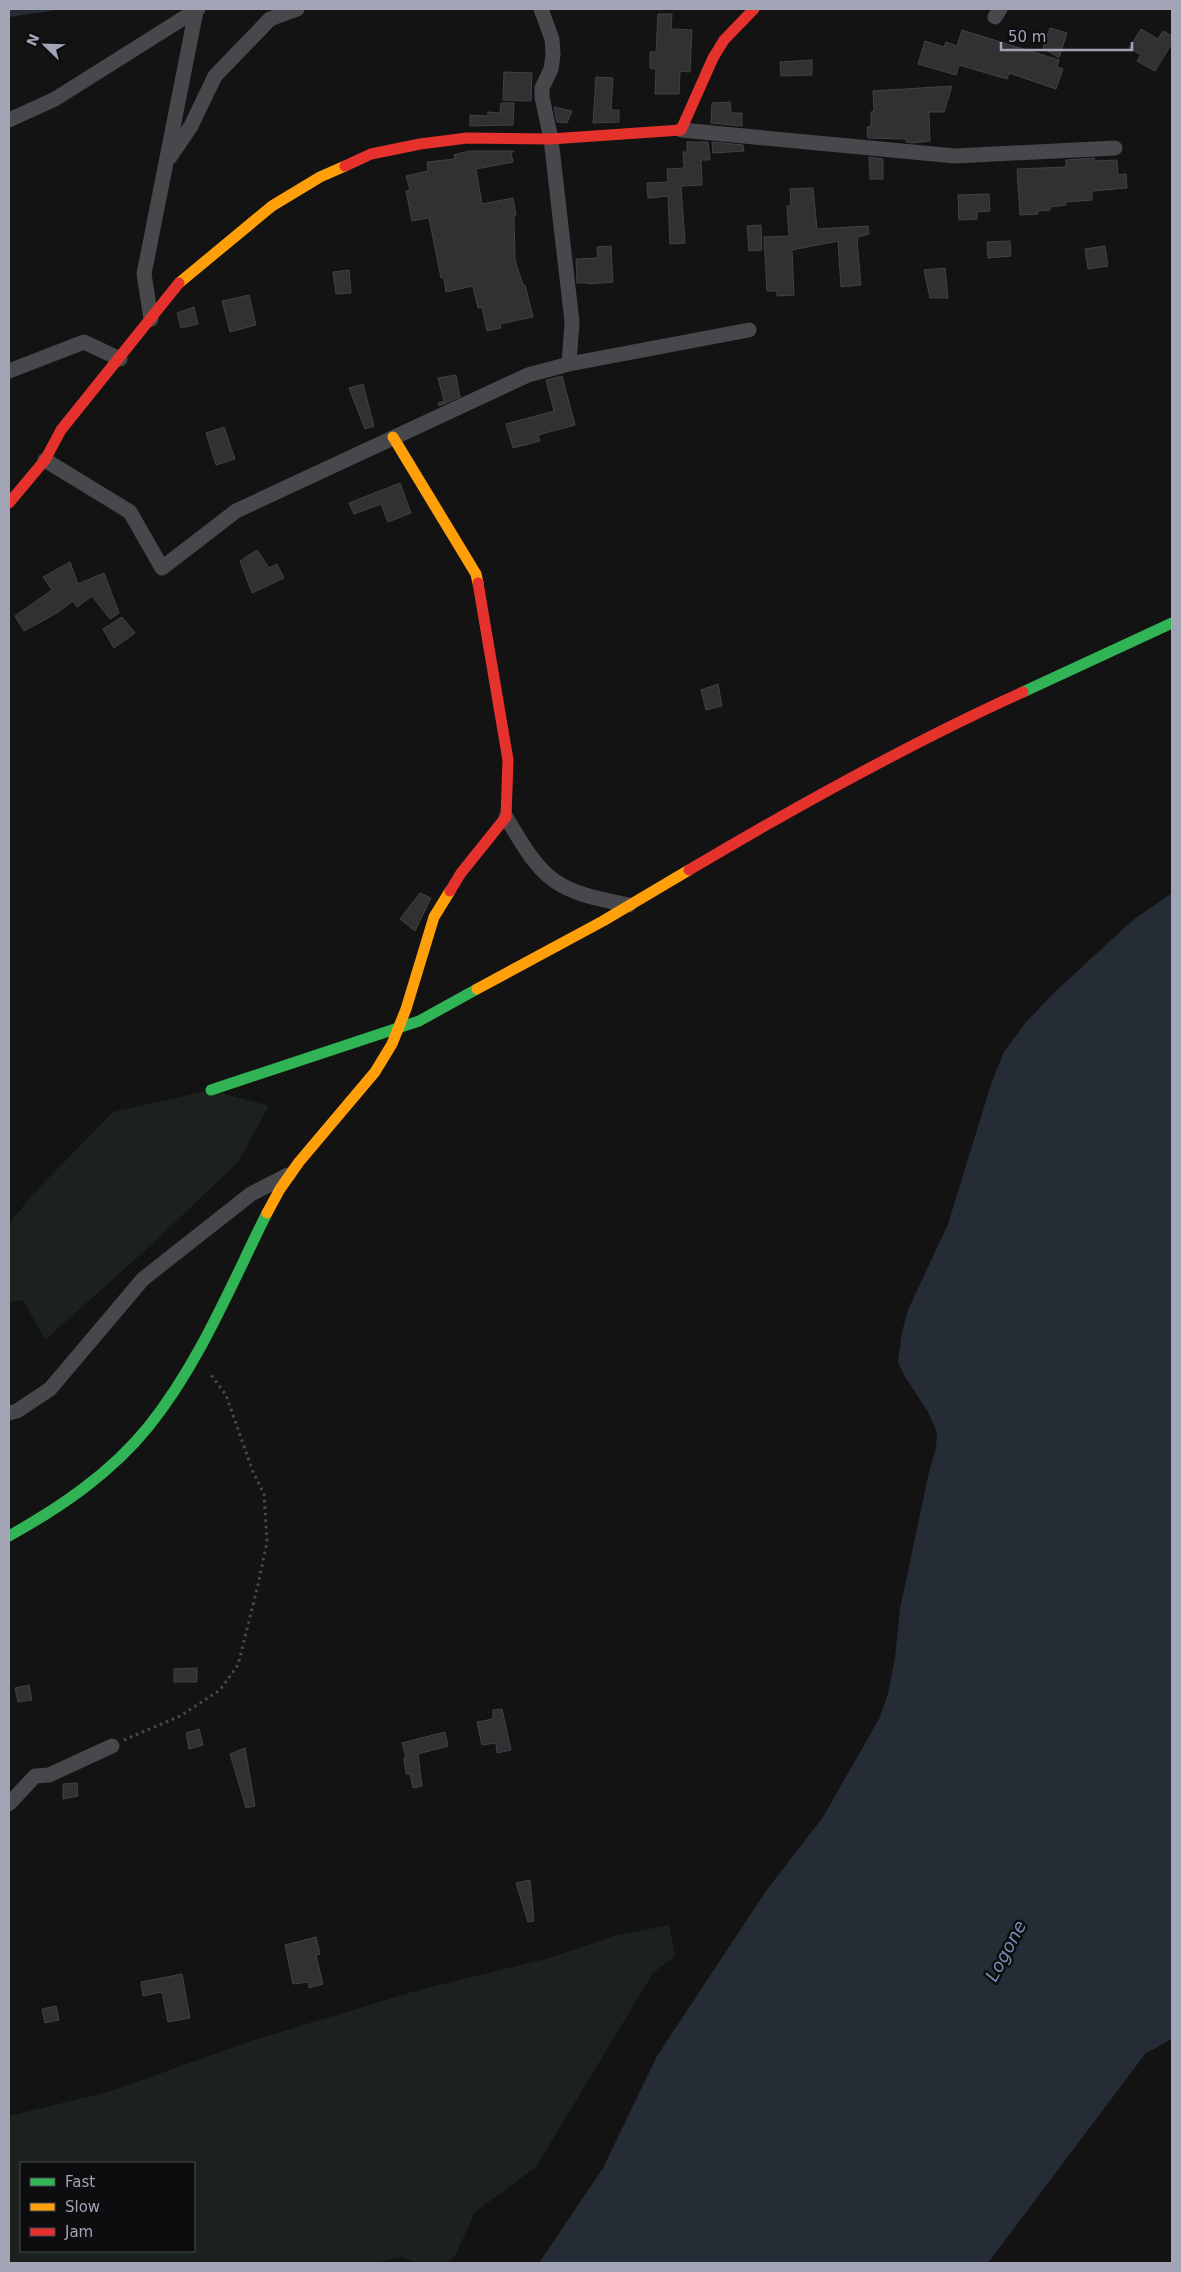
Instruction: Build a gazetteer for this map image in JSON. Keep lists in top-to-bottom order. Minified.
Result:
{"water":["Logone"],"legend":["Fast","Slow","Jam"],"scale_bar":"50 m","north":"top left"}
